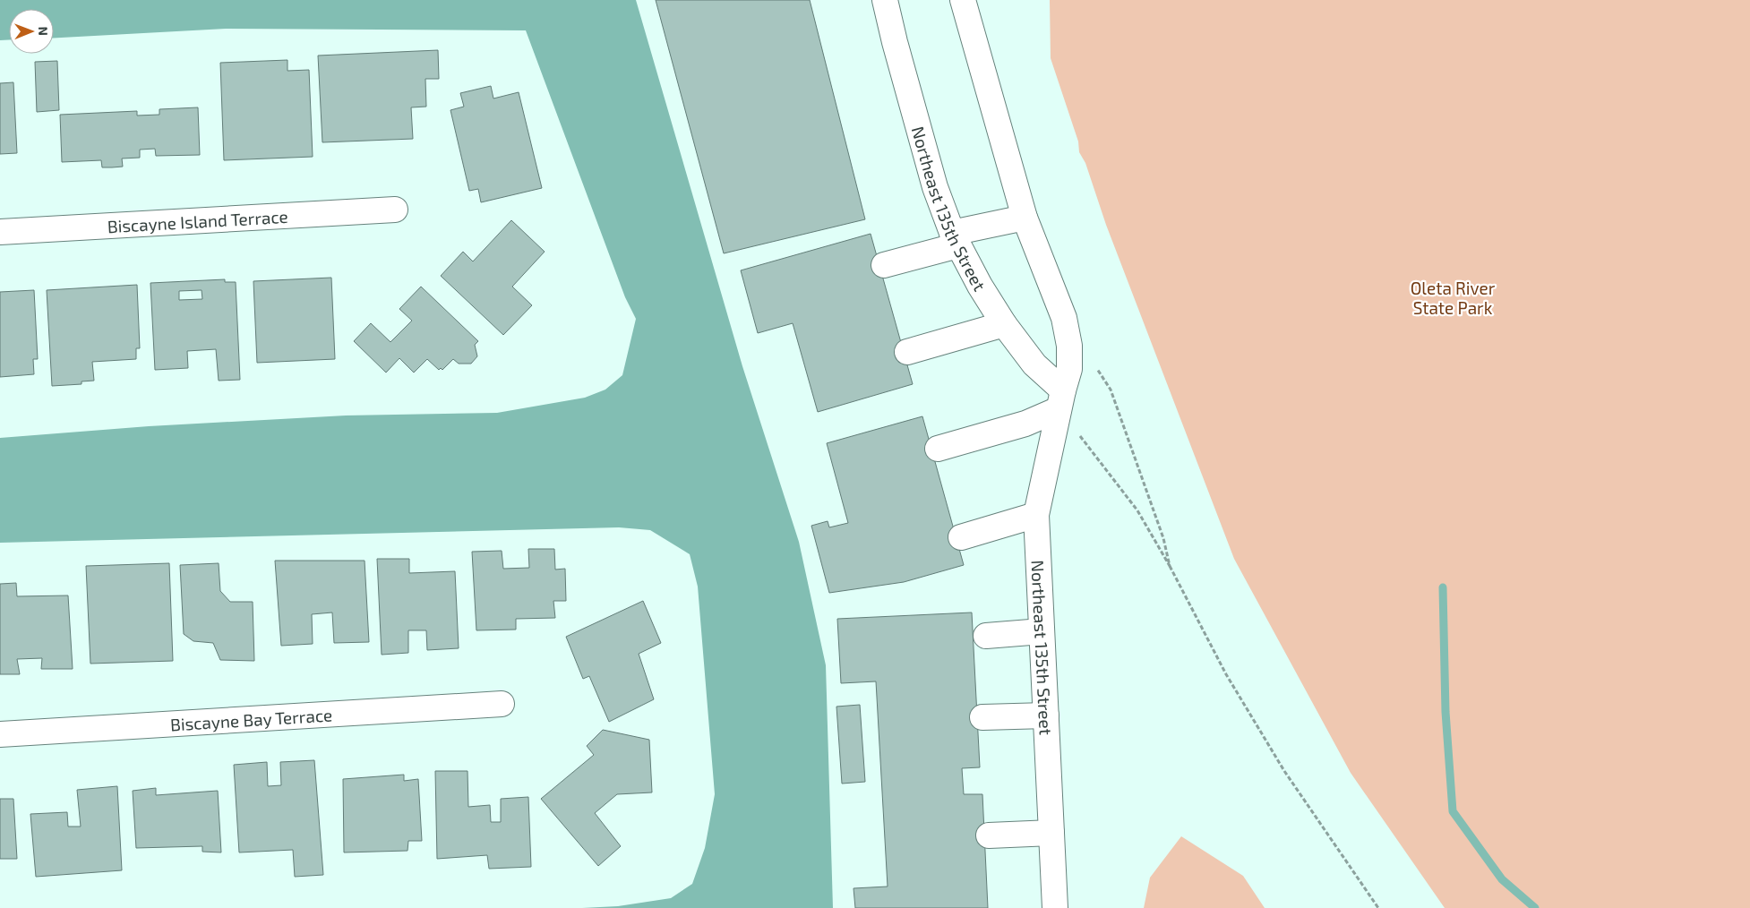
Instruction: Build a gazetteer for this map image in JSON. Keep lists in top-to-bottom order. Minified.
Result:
{"streets":{"street":["Northeast 135th Street","Biscayne Island Terrace","Biscayne Bay Terrace"]},"parks":["Oleta River State Park"],"north":"right"}
